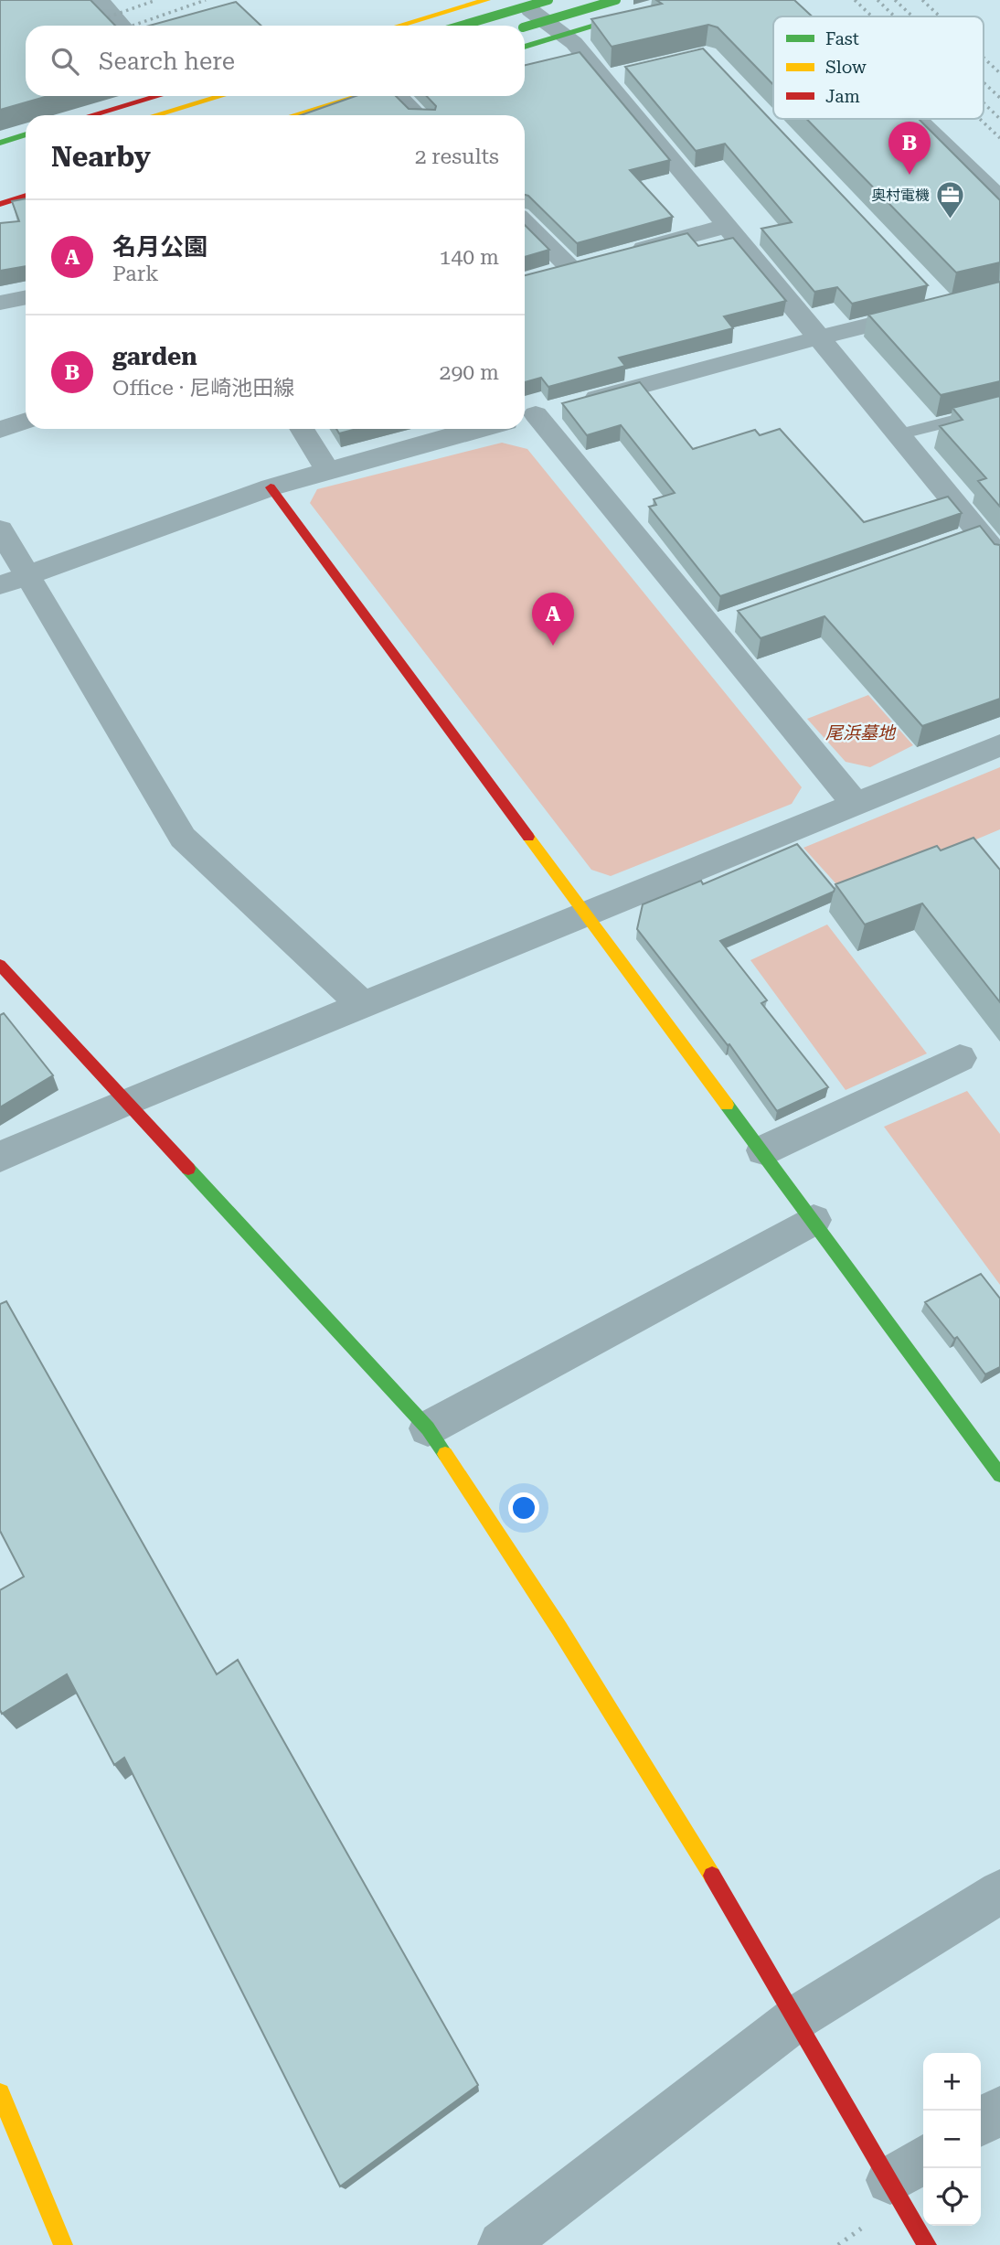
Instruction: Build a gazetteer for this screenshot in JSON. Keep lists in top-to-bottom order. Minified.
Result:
{"parks":["尾浜墓地"],"places":{"office":["奥村電機"]},"legend":["Fast","Slow","Jam"],"page":{"search":"Search here","heading":["Nearby","2 results"],"pins":["B","A"],"list":[{"mark":"A","name":"名月公園","note":"Park","value":"140 m"},{"mark":"B","name":"garden","note":"Office · 尼崎池田線","value":"290 m"}],"map_buttons":["+","−"]}}
